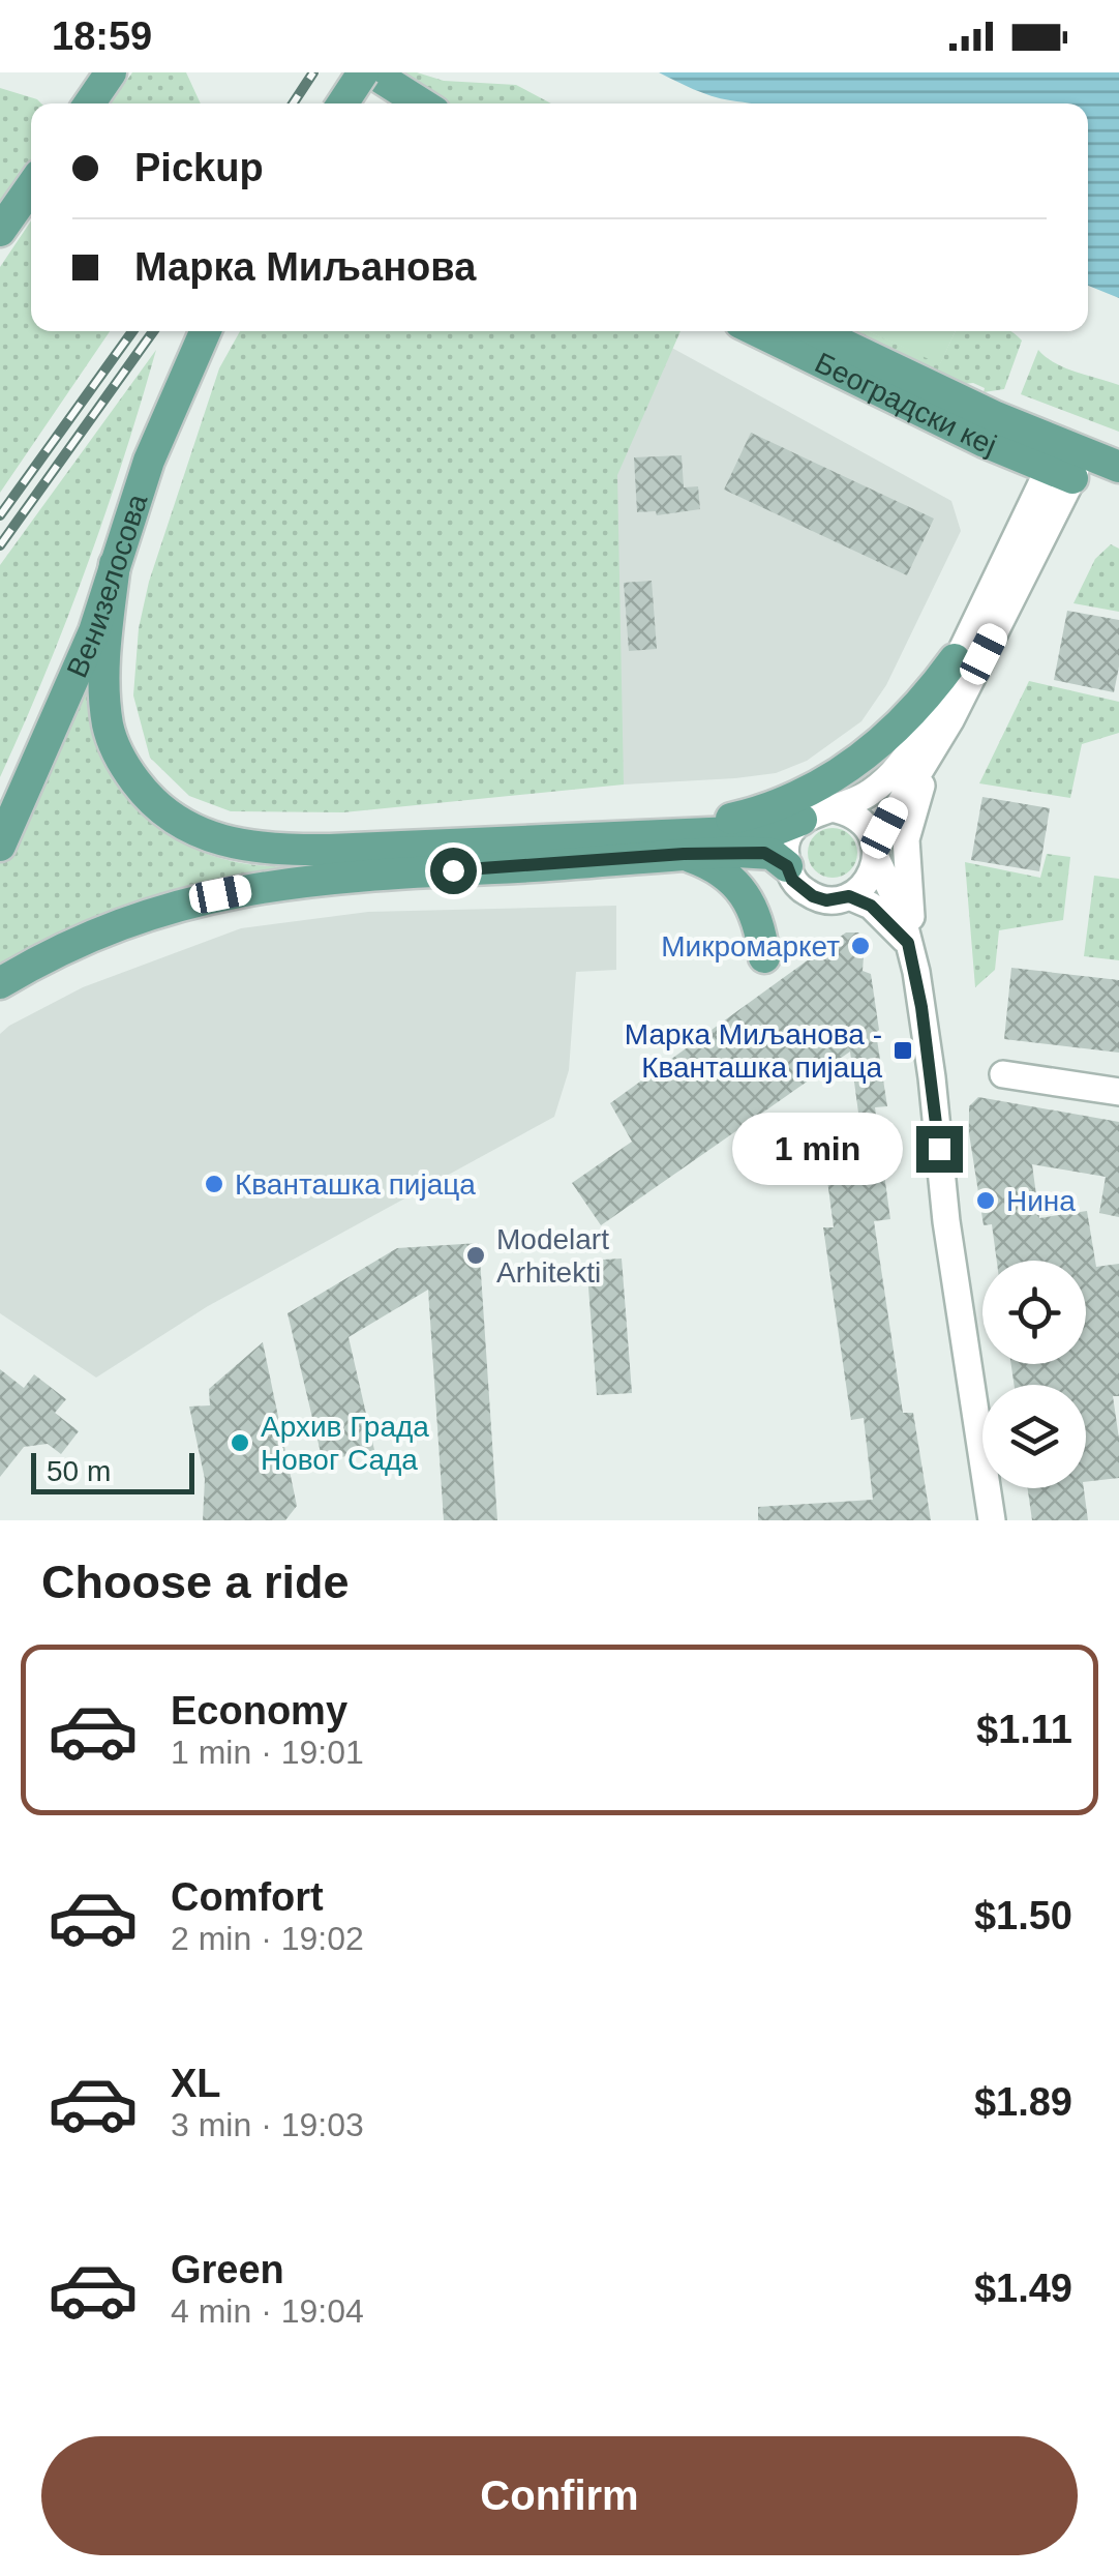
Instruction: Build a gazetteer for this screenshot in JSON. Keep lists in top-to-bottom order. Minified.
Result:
{"streets":{"main road":["Београдски кеј","Венизелосова"]},"places":{"other":["Микромаркет","Кванташка пијаца","Нина","Modelart Arhitekti","Архив Града Новог Сада"],"transit":["Марка Миљанова - Кванташка пијаца"]},"scale_bar":"50 m","page":{"status":"18:59","banner":["Pickup","Марка Миљанова"],"bubble":"1 min","scale":"50 m","heading":"Choose a ride","list":[{"name":"Economy","note":"1 min · 19:01","value":"$1.11"},{"name":"Comfort","note":"2 min · 19:02","value":"$1.50"},{"name":"XL","note":"3 min · 19:03","value":"$1.89"},{"name":"Green","note":"4 min · 19:04","value":"$1.49"}],"buttons":"Confirm"}}
